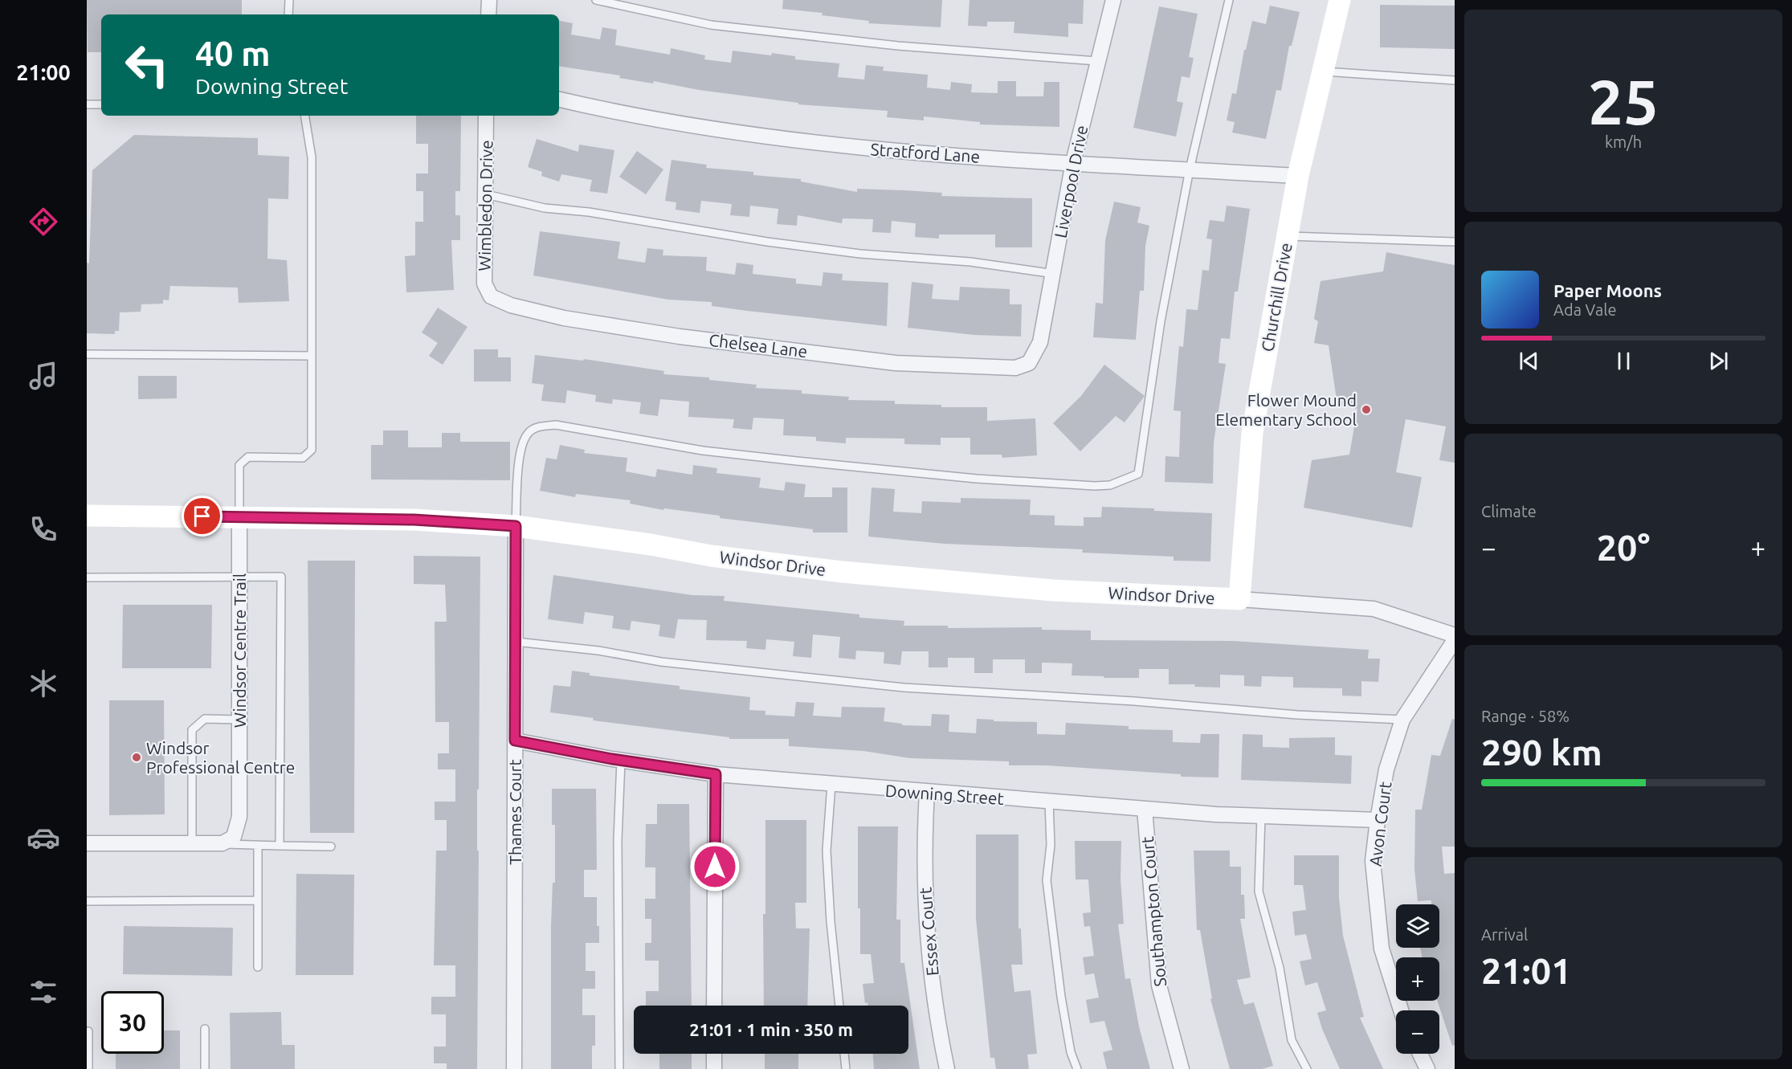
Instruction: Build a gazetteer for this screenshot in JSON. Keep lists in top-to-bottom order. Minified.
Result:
{"streets":{"street":["Stratford Lane","Liverpool Drive","Wimbledon Drive","Churchill Drive","Chelsea Lane","Windsor Drive","Windsor Centre Trail","Downing Street","Thames Court","Avon Court","Southampton Court","Essex Court"]},"crossings":[["Stratford Lane","Liverpool Drive"],["Stratford Lane","Churchill Drive"],["Liverpool Drive","Chelsea Lane"],["Wimbledon Drive","Chelsea Lane"],["Churchill Drive","Windsor Drive"],["Windsor Drive","Windsor Centre Trail"],["Windsor Drive","Thames Court"],["Downing Street","Thames Court"],["Downing Street","Avon Court"],["Downing Street","Southampton Court"],["Downing Street","Essex Court"]],"places":["Flower Mound Elementary School","Windsor Professional Centre"],"page":{"tabs":"21:00","tile":[["25","km/h"],"Climate",["Range · 58%","290 km"],["Arrival","21:01"]],"turn":["40 m","Downing Street"],"song":["Paper Moons","Ada Vale"],"heat":["−","20°","+"],"map_buttons":["+","−"],"limit":"30","trip":"21:01 · 1 min · 350 m"}}
